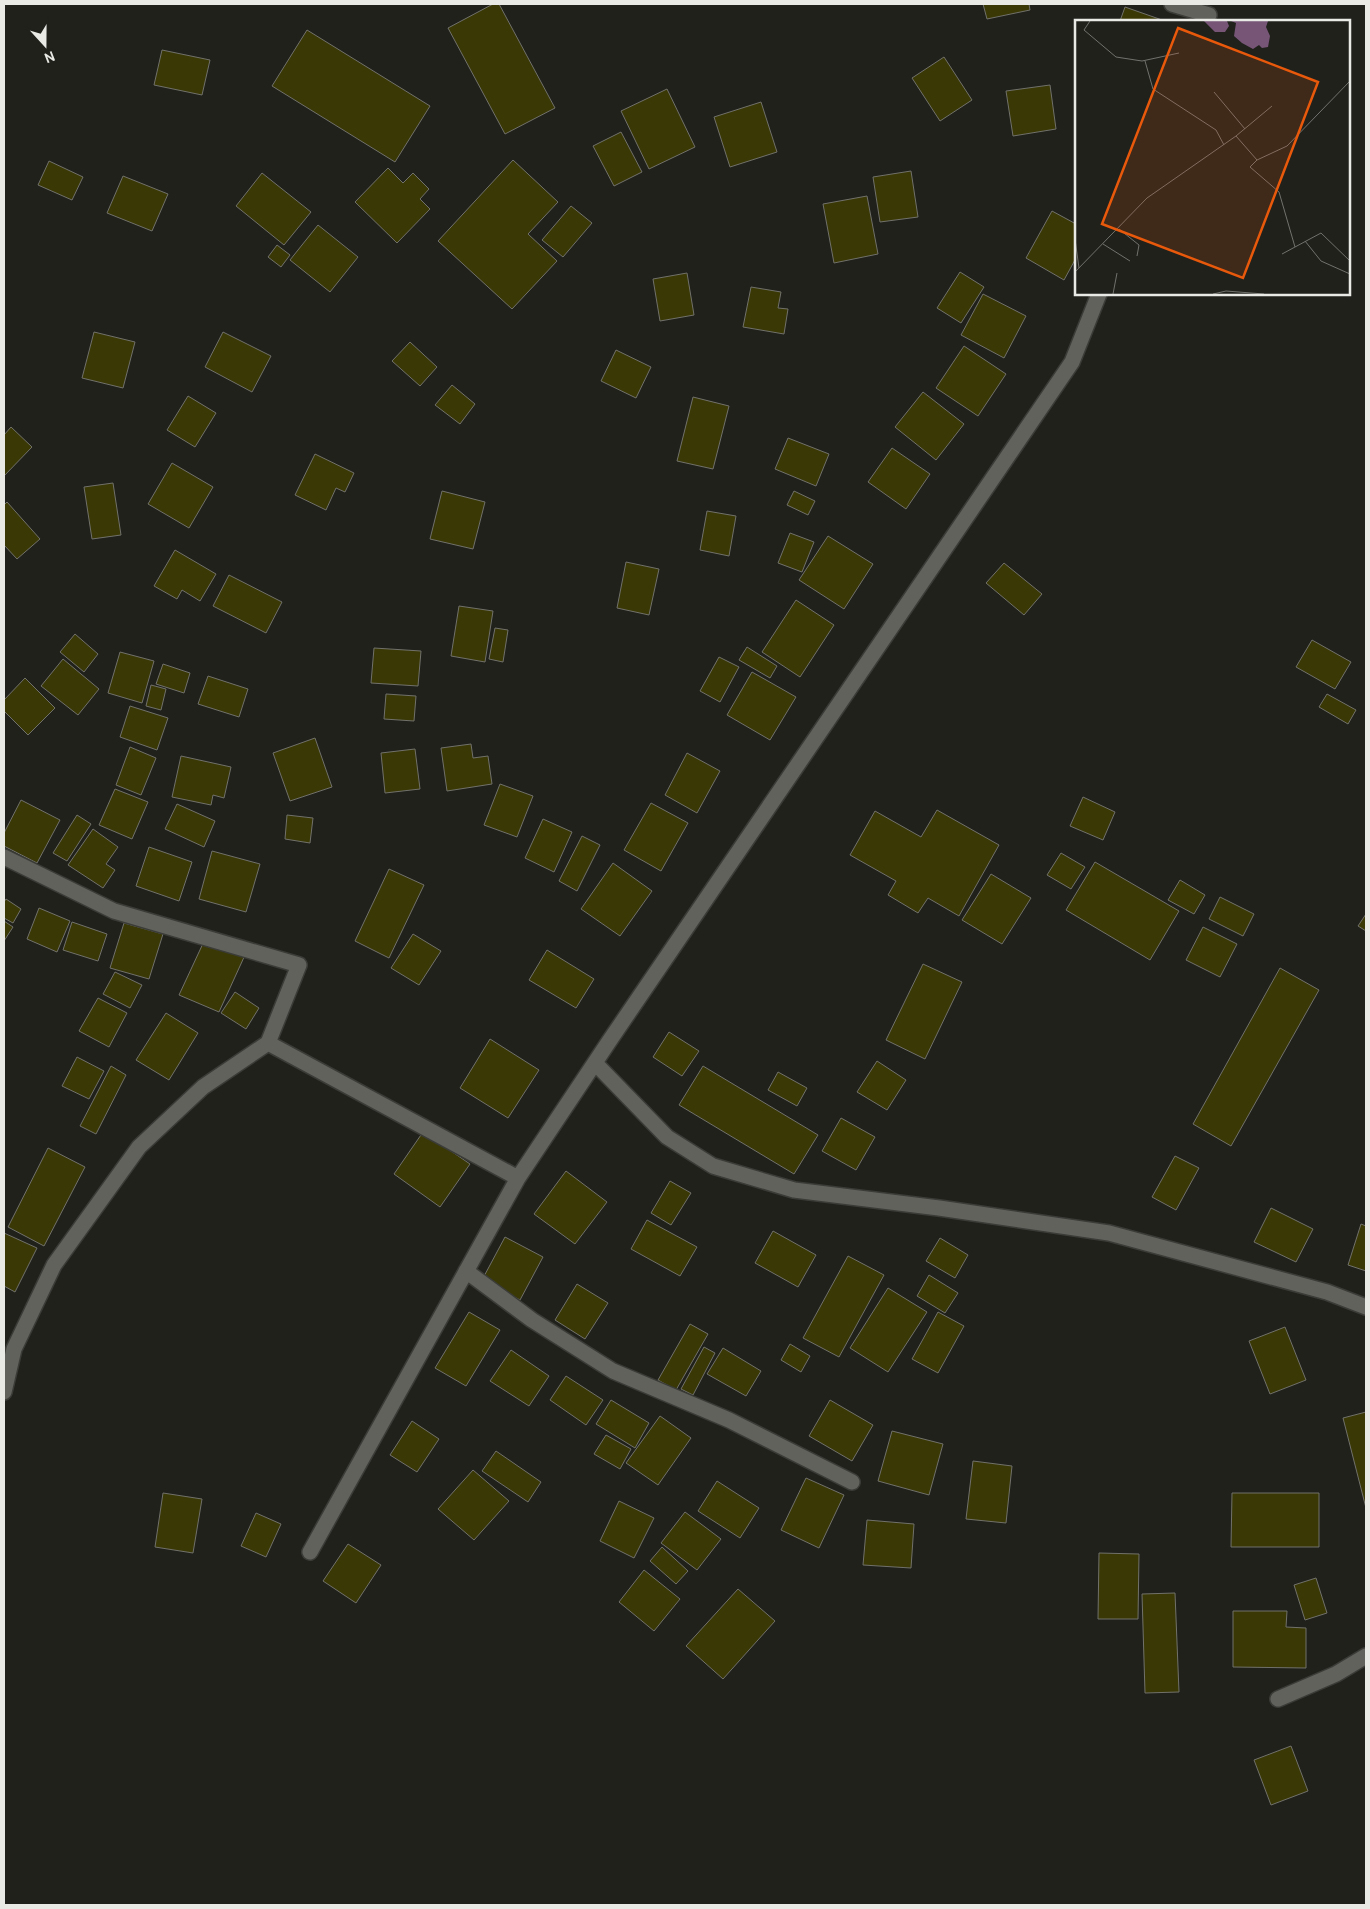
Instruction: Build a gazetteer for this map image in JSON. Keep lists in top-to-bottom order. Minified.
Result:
{"north":"bottom"}
